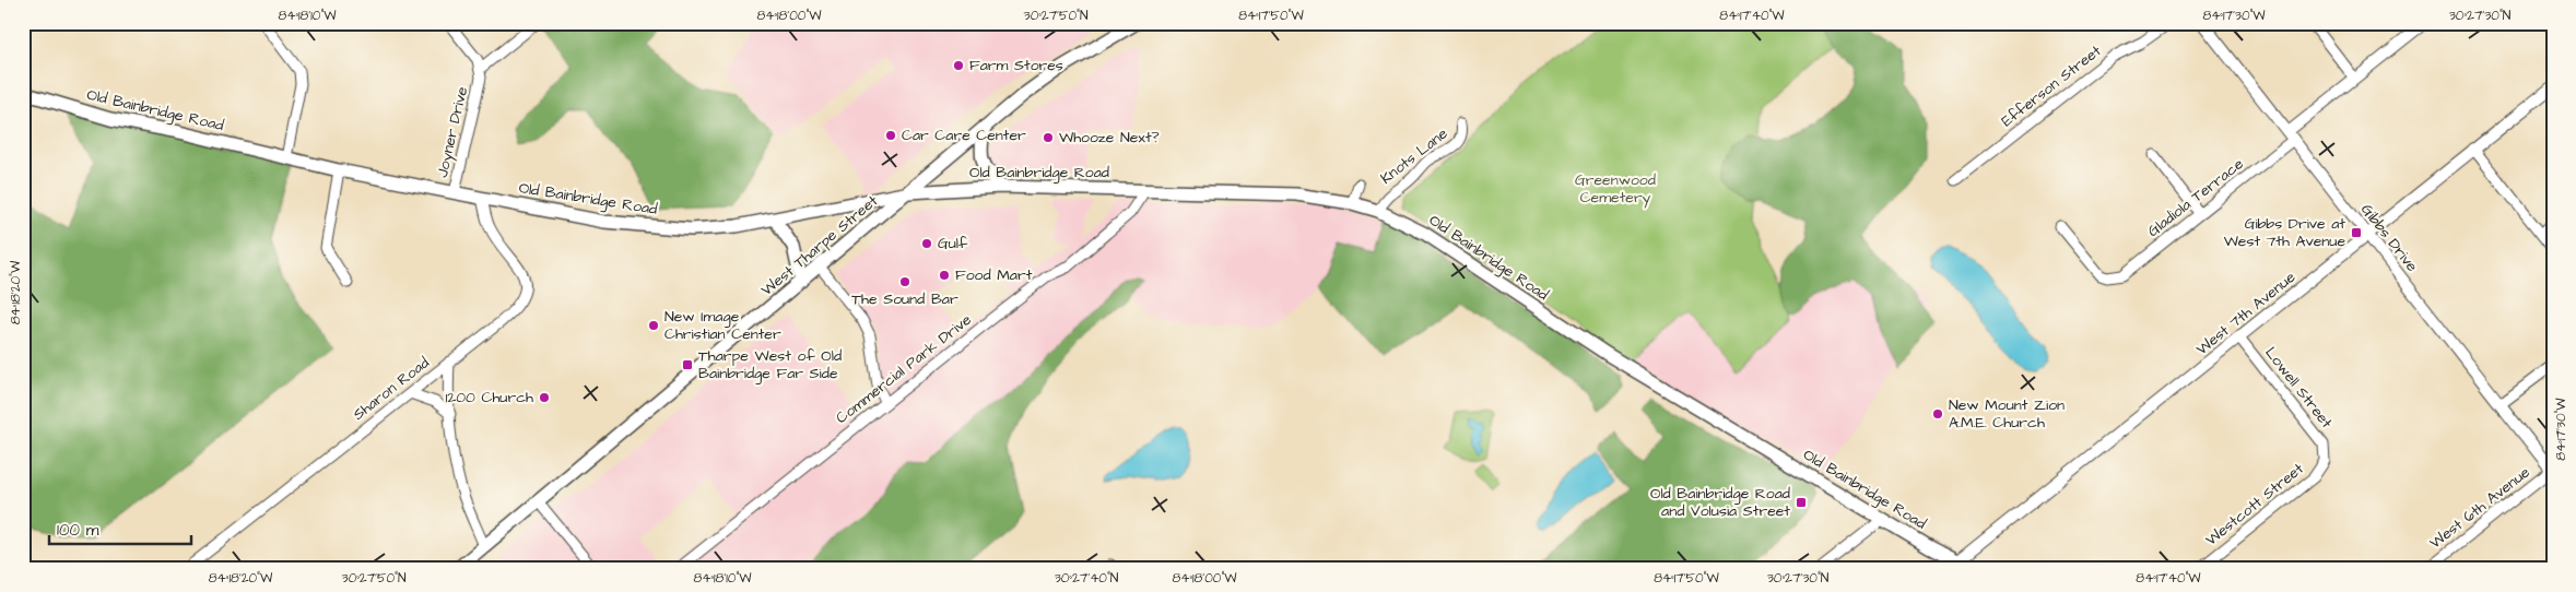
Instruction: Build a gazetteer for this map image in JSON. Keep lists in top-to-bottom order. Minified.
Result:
{"streets":{"main road":["Old Bainbridge Road","West Tharpe Street"],"street":["Efferson Street","Joyner Drive","Knots Lane","Gladiola Terrace","Gibbs Drive","West 7th Avenue","Commercial Park Drive","Lowell Street","Sharon Road","Westcott Street","West 6th Avenue"]},"crossings":[["Old Bainbridge Road","Joyner Drive"],["Old Bainbridge Road","Knots Lane"],["Old Bainbridge Road","West Tharpe Street"],["Old Bainbridge Road","West 7th Avenue"],["Old Bainbridge Road","Commercial Park Drive"],["Old Bainbridge Road","Sharon Road"],["Gladiola Terrace","Gibbs Drive"],["Gibbs Drive","West 7th Avenue"],["Gibbs Drive","West 6th Avenue"],["West 7th Avenue","Lowell Street"],["Lowell Street","Westcott Street"]],"parks":["Greenwood Cemetery"],"places":{"other":["Farm Stores","Car Care Center","Whooze Next?","Gulf","Food Mart","The Sound Bar","New Image Christian Center","1200 Church","New Mount Zion A.M.E. Church"],"transit":["Gibbs Drive at West 7th Avenue","Tharpe West of Old Bainbridge Far Side","Old Bainbridge Road and Volusia Street"]},"scale_bar":"100 m","coordinates":["84°18'10\"W","84°18'00\"W","30°27'50\"N","84°17'50\"W","84°17'40\"W","84°17'30\"W","30°27'30\"N","84°18'20\"W","30°27'40\"N"]}
